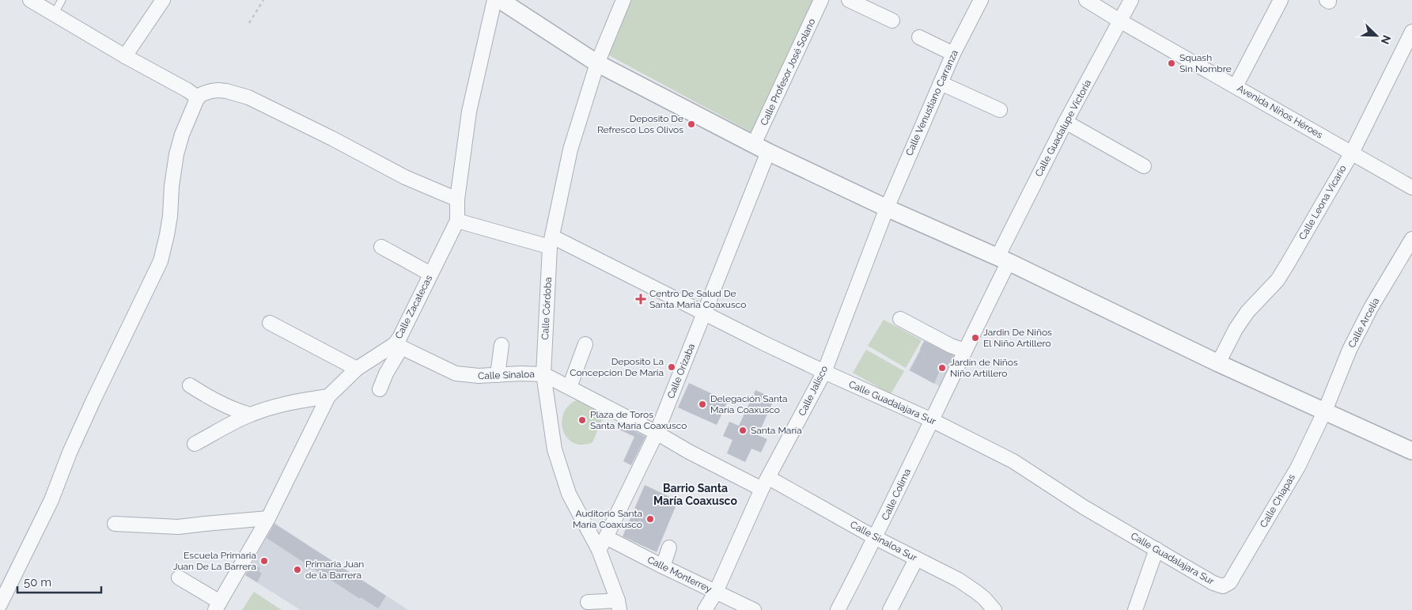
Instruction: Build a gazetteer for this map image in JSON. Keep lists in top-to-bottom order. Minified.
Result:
{"streets":{"street":["Calle Profesor José Solano","Calle Venustiano Carranza","Avenida Niños Héroes","Calle Guadalupe Victoria","Calle Leona Vicario","Calle Zacatecas","Calle Córdoba","Calle Arcelia","Calle Orizaba","Calle Sinaloa","Calle Jalisco","Calle Guadalajara Sur","Calle Colima","Calle Chiapas","Calle Sinaloa Sur","Calle Monterrey"]},"crossings":[["Calle Profesor José Solano","Calle Orizaba"],["Calle Venustiano Carranza","Calle Jalisco"],["Avenida Niños Héroes","Calle Guadalupe Victoria"],["Avenida Niños Héroes","Calle Leona Vicario"],["Calle Guadalupe Victoria","Calle Guadalajara Sur"],["Calle Guadalupe Victoria","Calle Colima"],["Calle Zacatecas","Calle Sinaloa"],["Calle Zacatecas","Calle Guadalajara Sur"],["Calle Córdoba","Calle Orizaba"],["Calle Córdoba","Calle Sinaloa"],["Calle Córdoba","Calle Guadalajara Sur"],["Calle Arcelia","Calle Chiapas"],["Calle Orizaba","Calle Sinaloa"],["Calle Orizaba","Calle Guadalajara Sur"],["Calle Orizaba","Calle Monterrey"],["Calle Sinaloa","Calle Jalisco"],["Calle Sinaloa","Calle Sinaloa Sur"],["Calle Jalisco","Calle Guadalajara Sur"],["Calle Jalisco","Calle Sinaloa Sur"],["Calle Jalisco","Calle Monterrey"],["Calle Guadalajara Sur","Calle Colima"],["Calle Guadalajara Sur","Calle Chiapas"],["Calle Colima","Calle Sinaloa Sur"]],"districts":["Barrio Santa María Coaxusco"],"places":{"other":["Squash Sin Nombre","Deposito De Refresco Los Olivos","Jardin De Niños El Niño Artillero","Deposito La Concepcion De Maria","Jardín de Niños Niño Artillero","Delegación Santa María Coaxusco","Plaza de Toros Santa María Coaxusco","Santa María","Auditorio Santa María Coaxusco","Escuela Primaria Juan De La Barrera","Primaria Juan de la Barrera"],"health":["Centro De Salud De Santa Maria Coaxusco"]},"scale_bar":"50 m","north":"bottom right"}
